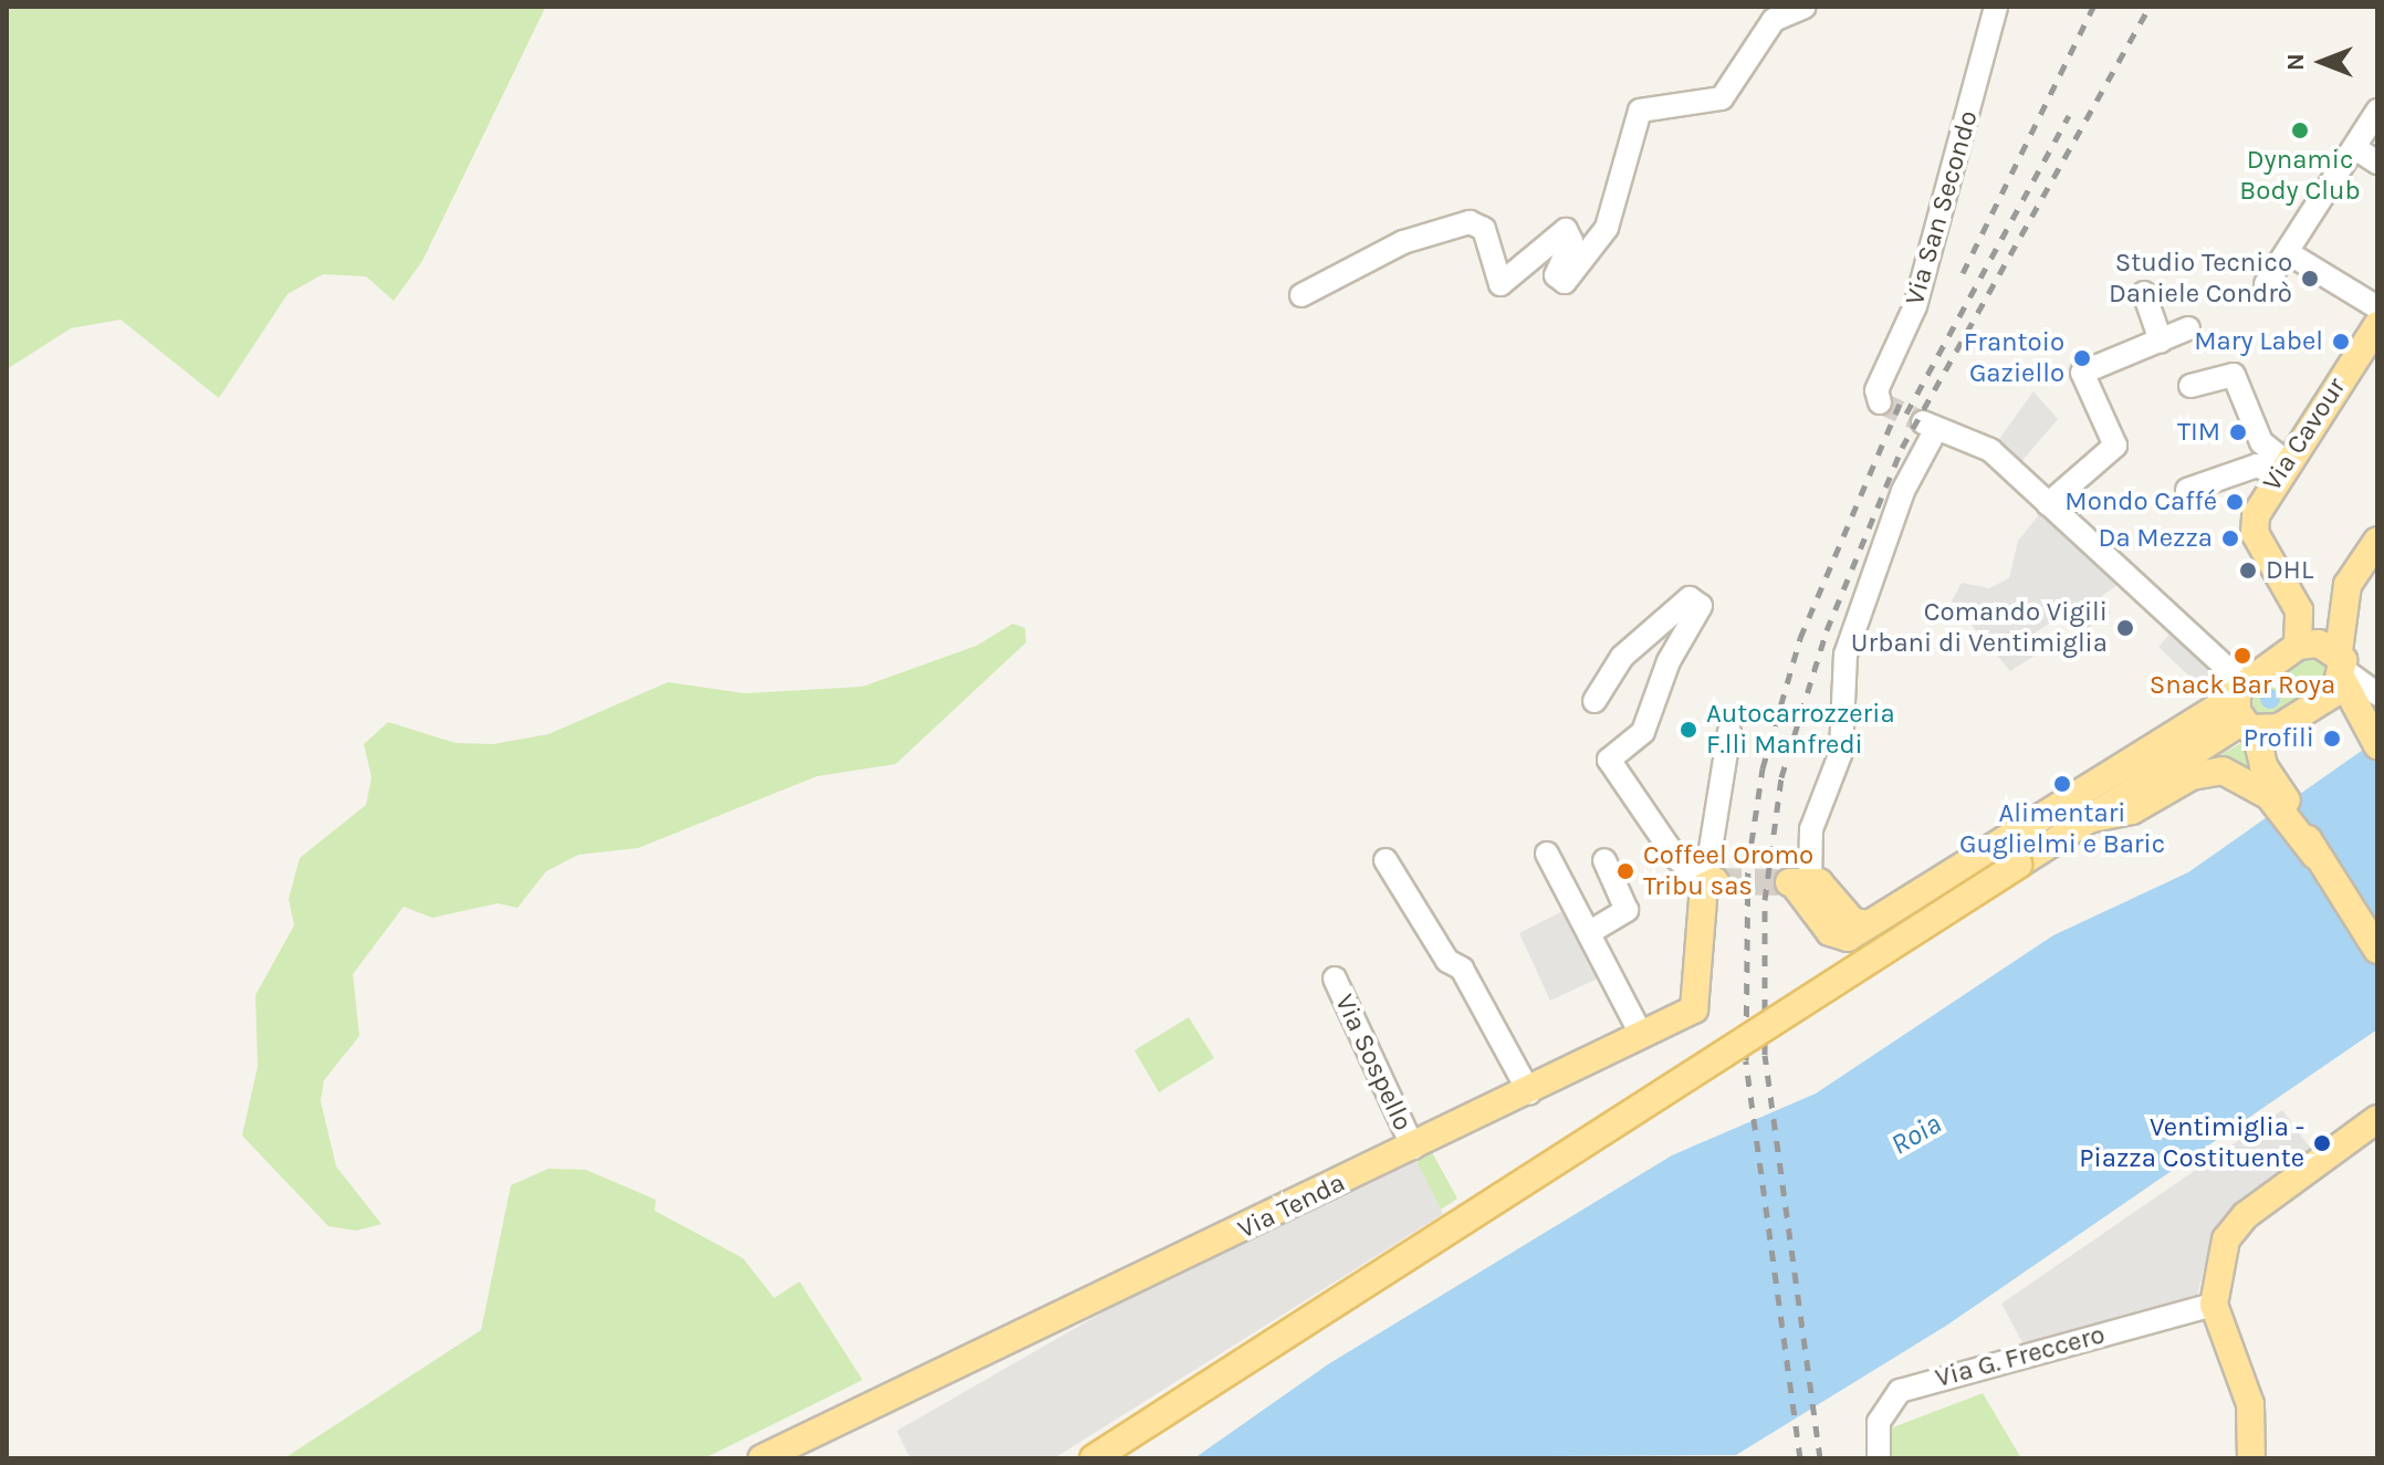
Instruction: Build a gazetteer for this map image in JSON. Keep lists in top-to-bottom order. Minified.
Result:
{"streets":{"main road":["Via Cavour","Via Tenda"],"street":["Via San Secondo","Via Sospello","Via G. Freccero"]},"crossings":[["Via Sospello","Via Tenda"]],"water":["Roia"],"places":["Dynamic Body Club","Studio Tecnico Daniele Condrò","Mary Label","Frantoio Gaziello","TIM","Mondo Caffé","Da Mezza","DHL","Comando Vigili Urbani di Ventimiglia","Snack Bar Roya","Autocarrozzeria F.lli Manfredi","Profili","Alimentari Guglielmi e Baric","Coffeel Oromo Tribu sas","Ventimiglia - Piazza Costituente"],"north":"left"}
